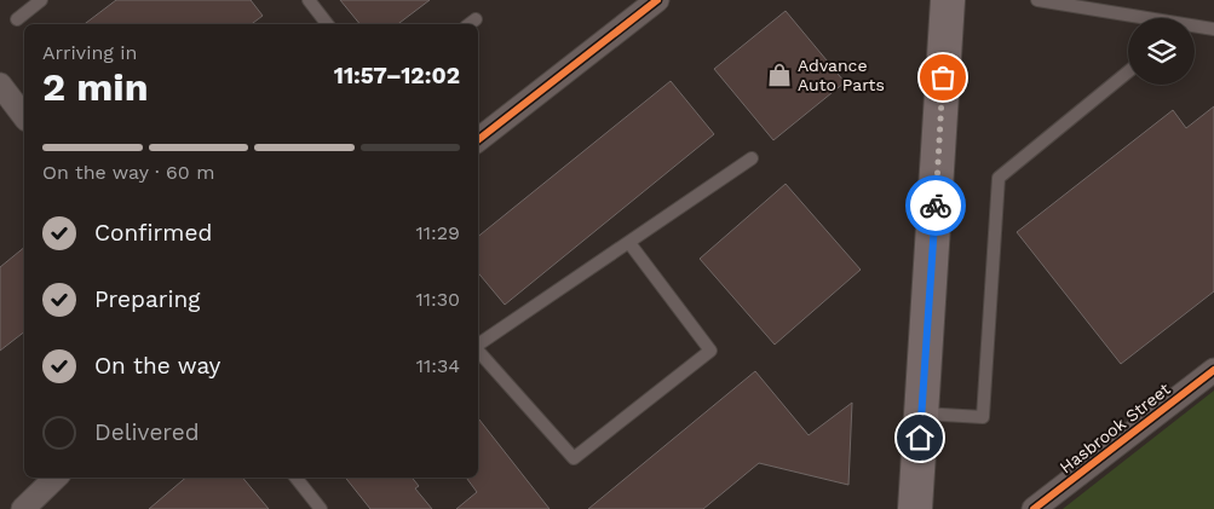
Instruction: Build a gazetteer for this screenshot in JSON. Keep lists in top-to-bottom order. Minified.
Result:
{"streets":{"street":["Hasbrook Street"]},"places":{"shop":["Advance Auto Parts"]},"page":{"heading":["2 min","Arriving in","11:57–12:02"],"bar":"On the way · 60 m","list":[["Confirmed","11:29"],["Preparing","11:30"],["On the way","11:34"],"Delivered"]}}
